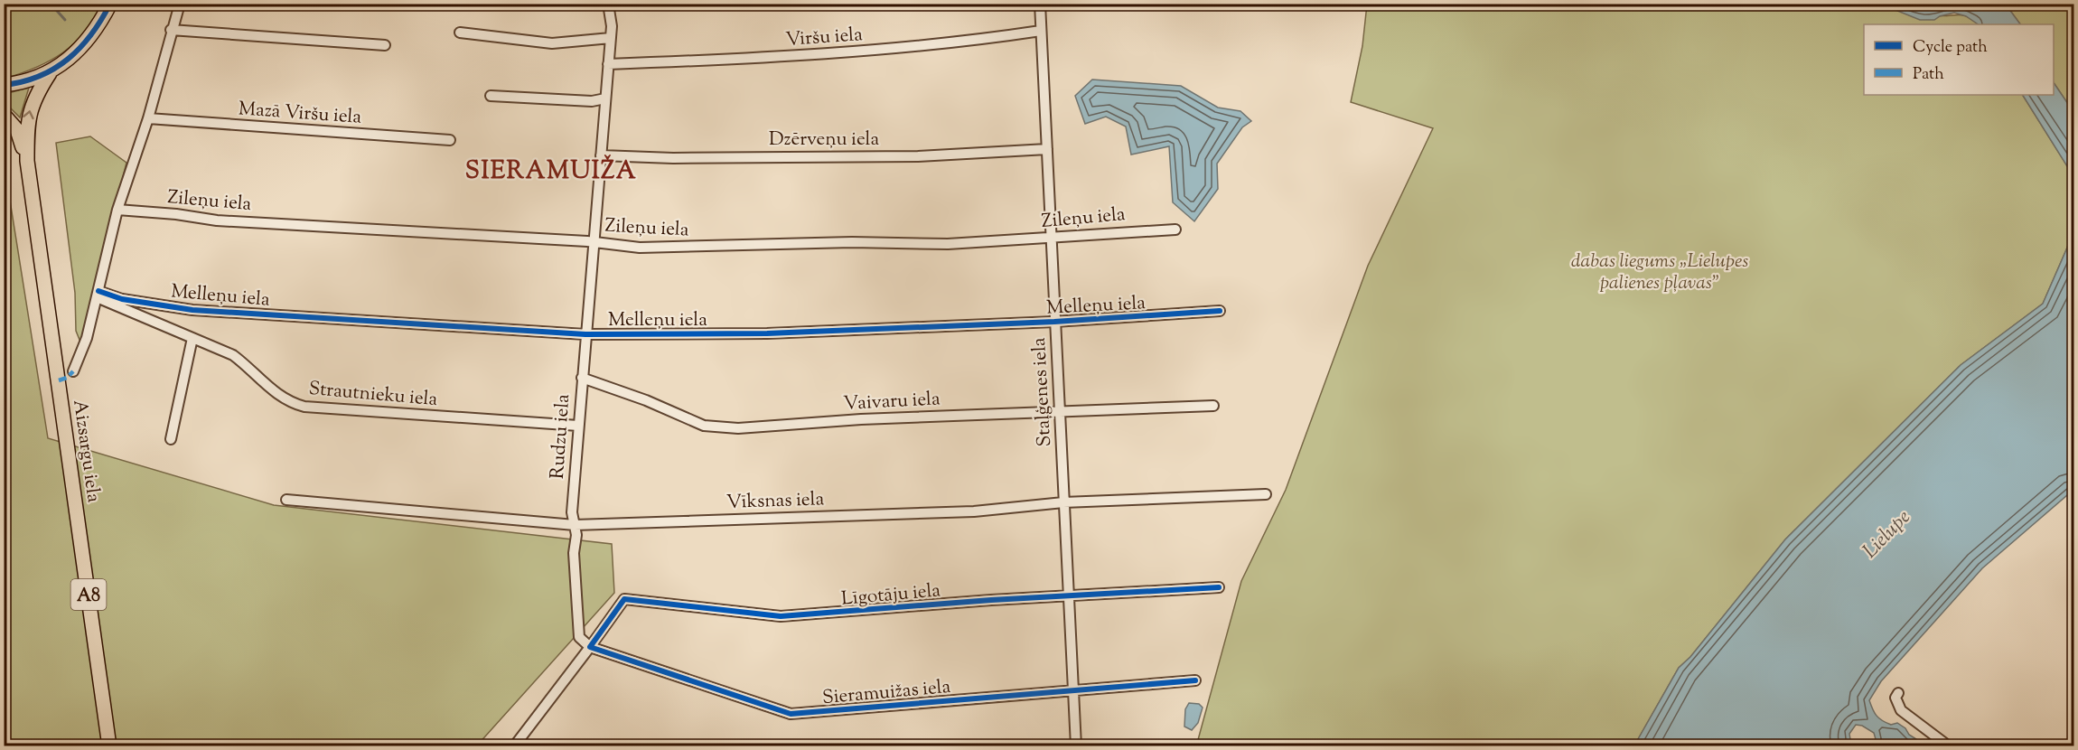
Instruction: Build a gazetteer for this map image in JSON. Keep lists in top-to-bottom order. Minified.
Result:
{"streets":{"highway":["Aizsargu iela","A8"],"street":["Viršu iela","Mazā Viršu iela","Dzērveņu iela","Zileņu iela","Melleņu iela","Staļģenes iela","Strautnieku iela","Vaivaru iela","Rudzu iela","Vīksnas iela","Līgotāju iela","Sieramuižas iela"]},"crossings":[["Viršu iela","Staļģenes iela"],["Viršu iela","Rudzu iela"],["Dzērveņu iela","Staļģenes iela"],["Dzērveņu iela","Rudzu iela"],["Zileņu iela","Staļģenes iela"],["Zileņu iela","Rudzu iela"],["Melleņu iela","Staļģenes iela"],["Melleņu iela","Strautnieku iela"],["Melleņu iela","Rudzu iela"],["Staļģenes iela","Vaivaru iela"],["Staļģenes iela","Vīksnas iela"],["Staļģenes iela","Līgotāju iela"],["Staļģenes iela","Sieramuižas iela"],["Strautnieku iela","Rudzu iela"],["Vaivaru iela","Rudzu iela"],["Rudzu iela","Vīksnas iela"],["Rudzu iela","Līgotāju iela"],["Rudzu iela","Sieramuižas iela"],["Aizsargu iela","A8"],["Līgotāju iela","Sieramuižas iela"]],"districts":["SIERAMUIŽA"],"water":["Lielupe"],"parks":["dabas liegums „Lielupes palienes pļavas”"],"legend":["Cycle path","Path"]}
